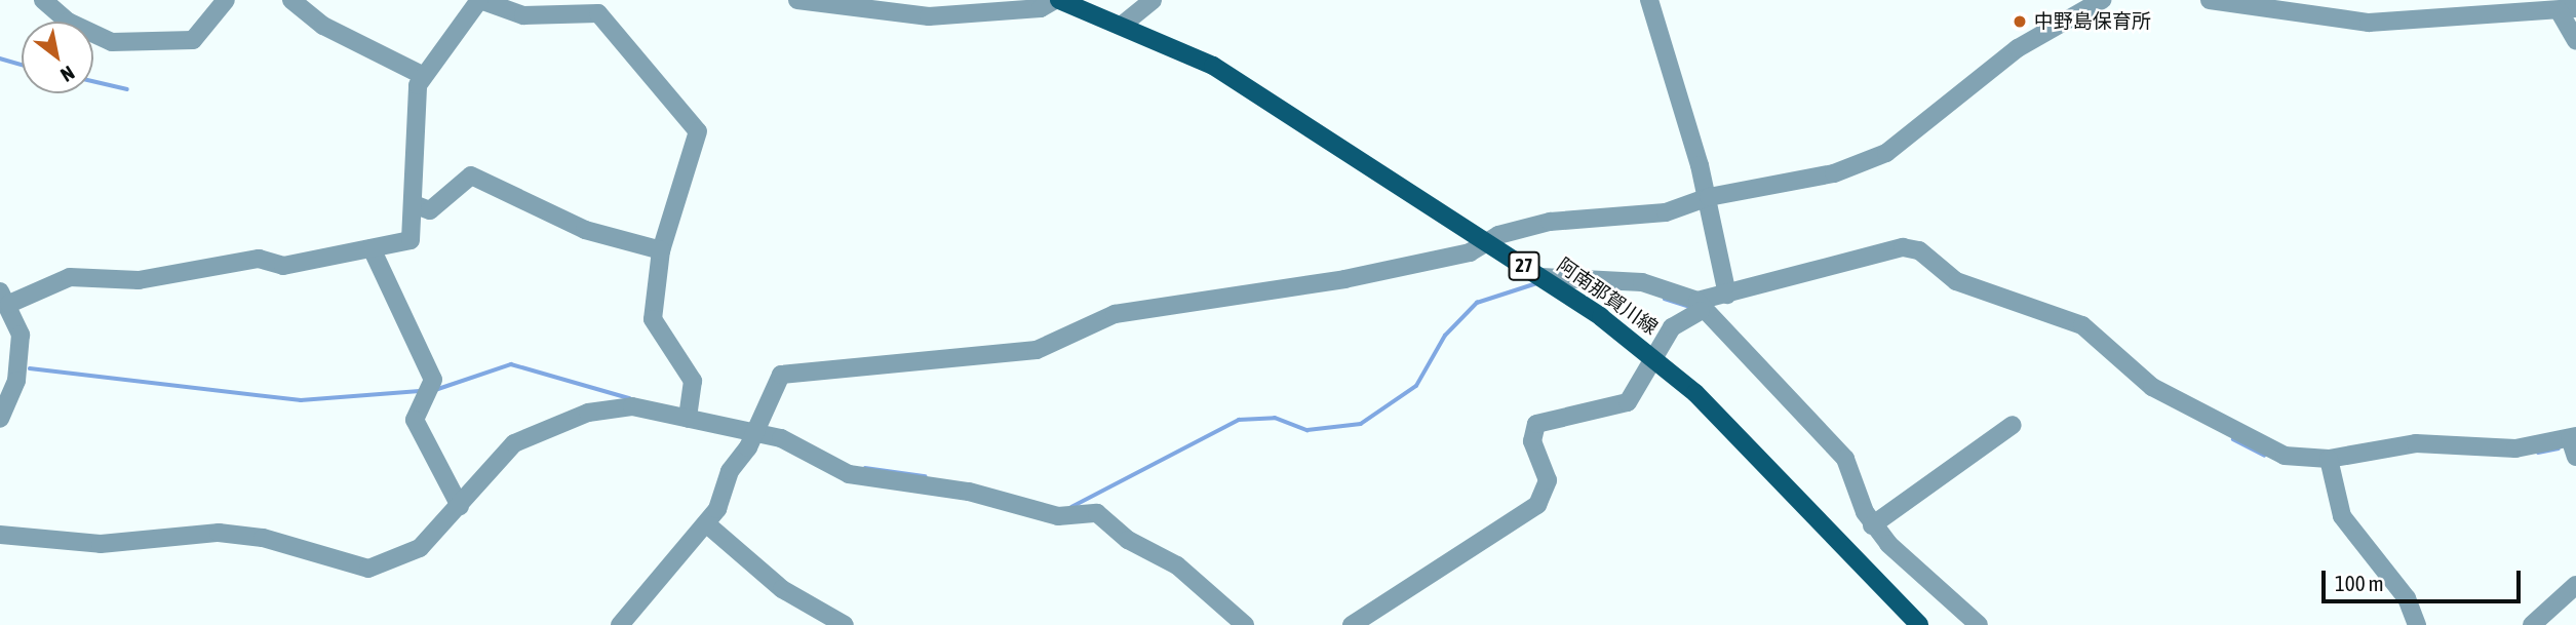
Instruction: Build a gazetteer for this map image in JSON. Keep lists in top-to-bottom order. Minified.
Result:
{"streets":{"main road":["27","阿南那賀川線"]},"places":["中野島保育所"],"scale_bar":"100 m","north":"bottom right"}
